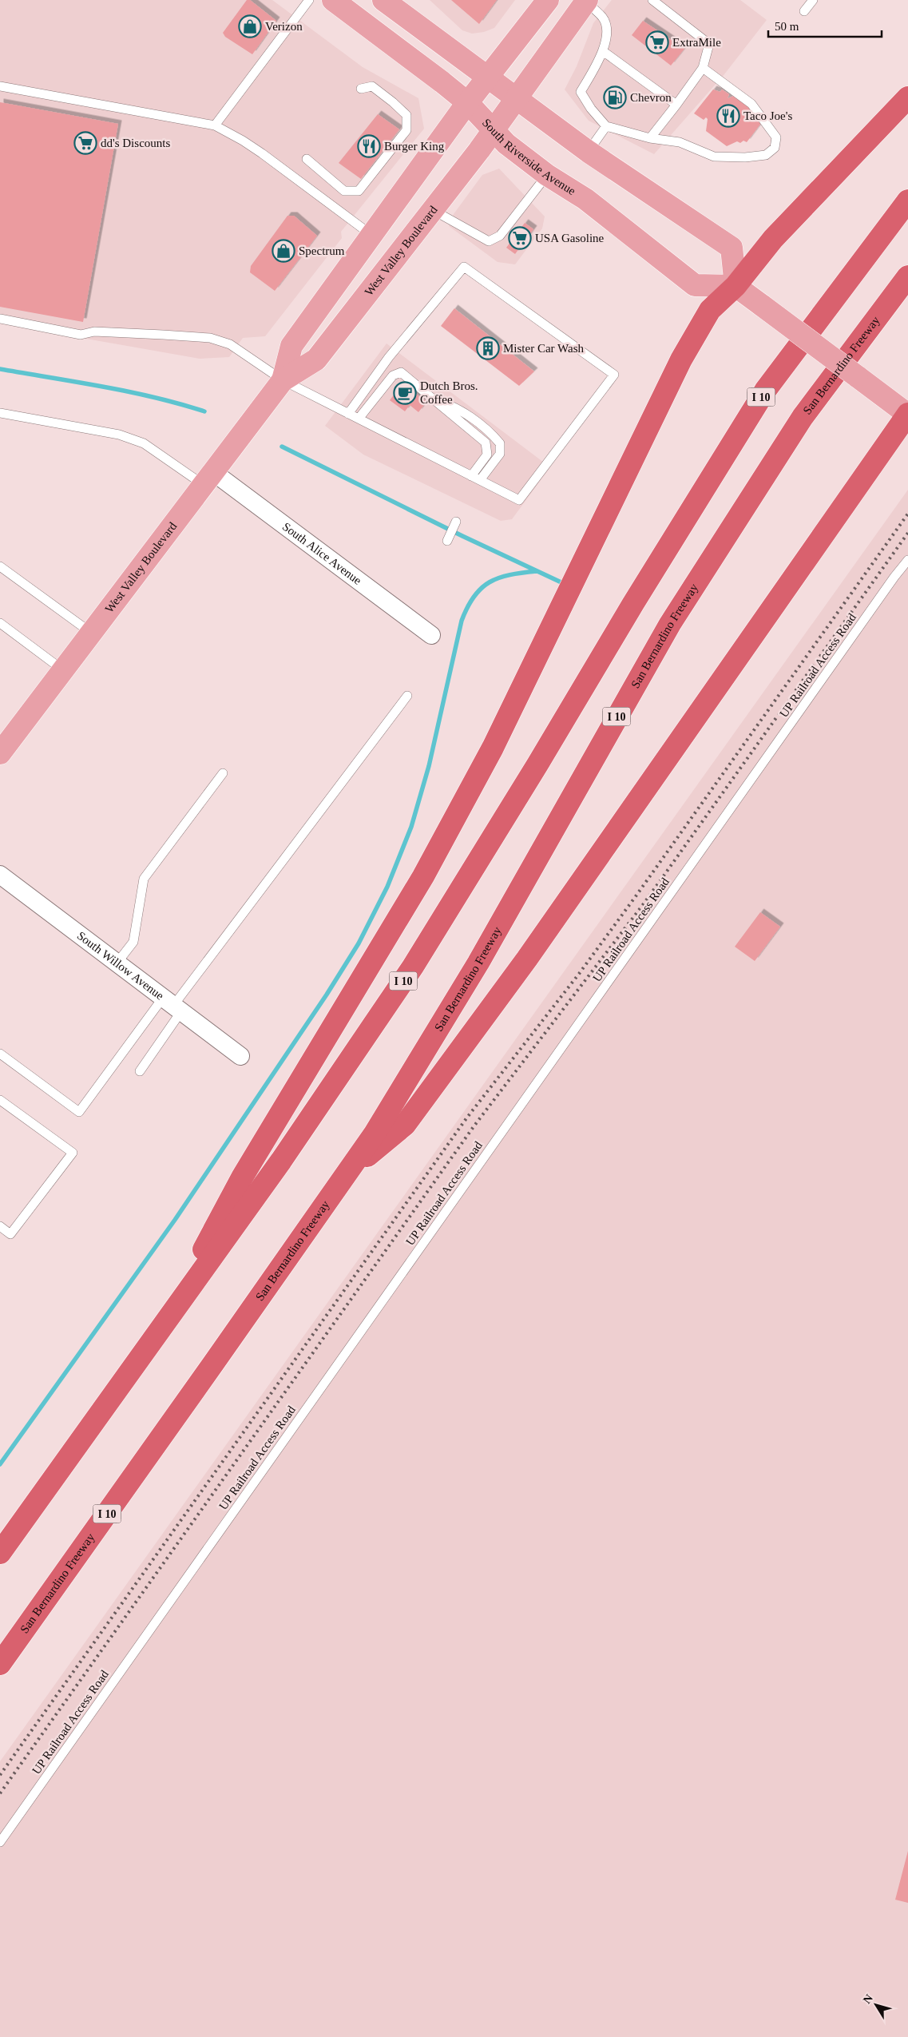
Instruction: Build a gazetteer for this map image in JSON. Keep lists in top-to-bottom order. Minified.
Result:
{"streets":{"highway":["San Bernardino Freeway","I 10"],"main road":["South Riverside Avenue","West Valley Boulevard"],"street":["South Alice Avenue","South Willow Avenue"],"lane":["UP Railroad Access Road"]},"crossings":[["South Riverside Avenue","West Valley Boulevard"],["West Valley Boulevard","South Alice Avenue"]],"places":{"shop":["Verizon","Spectrum"],"supermarket":["ExtraMile","dd's Discounts","USA Gasoline"],"fuel station":["Chevron"],"restaurant":["Taco Joe's","Burger King"],"building":["Mister Car Wash"],"cafe":["Dutch Bros. Coffee"]},"scale_bar":"50 m","north":"top left"}
